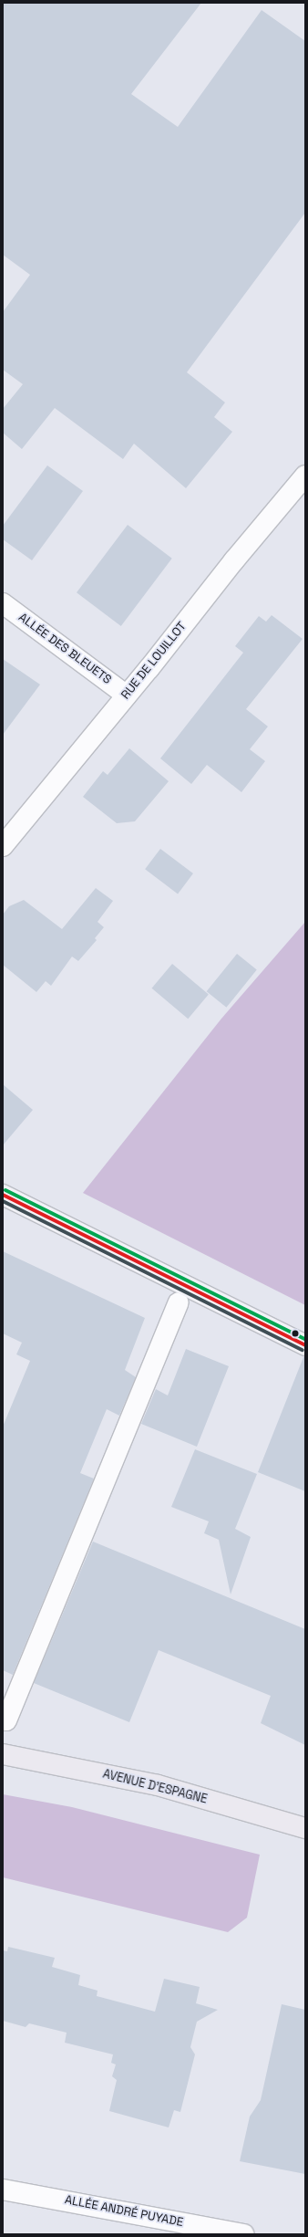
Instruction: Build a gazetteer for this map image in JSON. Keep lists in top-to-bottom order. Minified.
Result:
{"streets":{"main road":["AVENUE D'ESPAGNE"],"street":["ALLÉE DES BLEUETS","RUE DE LOUILLOT","ALLÉE ANDRÉ PUYADE"]},"crossings":[["ALLÉE DES BLEUETS","RUE DE LOUILLOT"]]}
